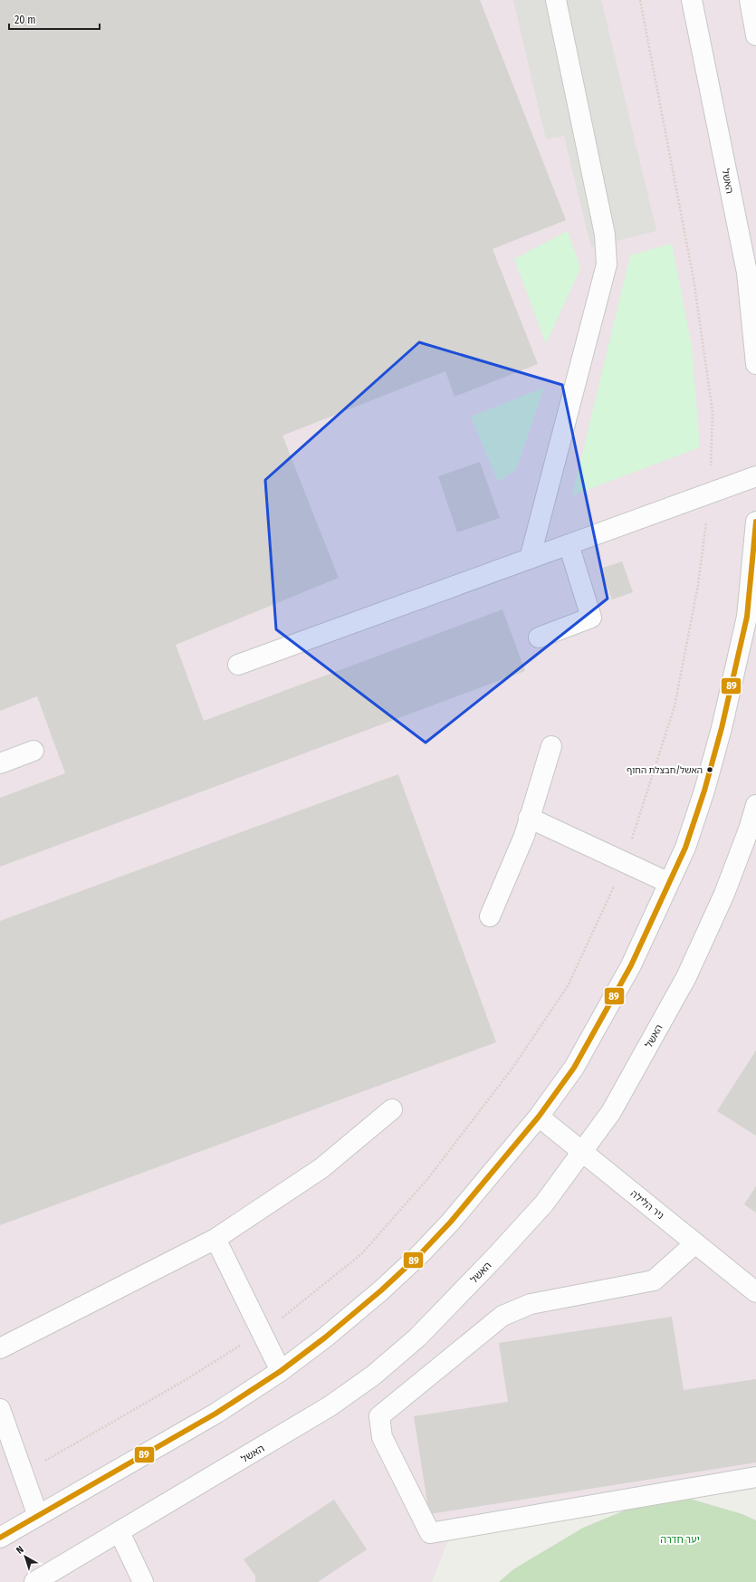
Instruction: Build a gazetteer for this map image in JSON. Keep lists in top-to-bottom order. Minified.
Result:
{"streets":{"street":["האשל","ניר הלילה"]},"crossings":[["האשל","ניר הלילה"]],"parks":["יער חדרה"],"places":["האשל/חבצלת החוף"],"lines":["transit line 89"],"scale_bar":"20 m","north":"top left"}
